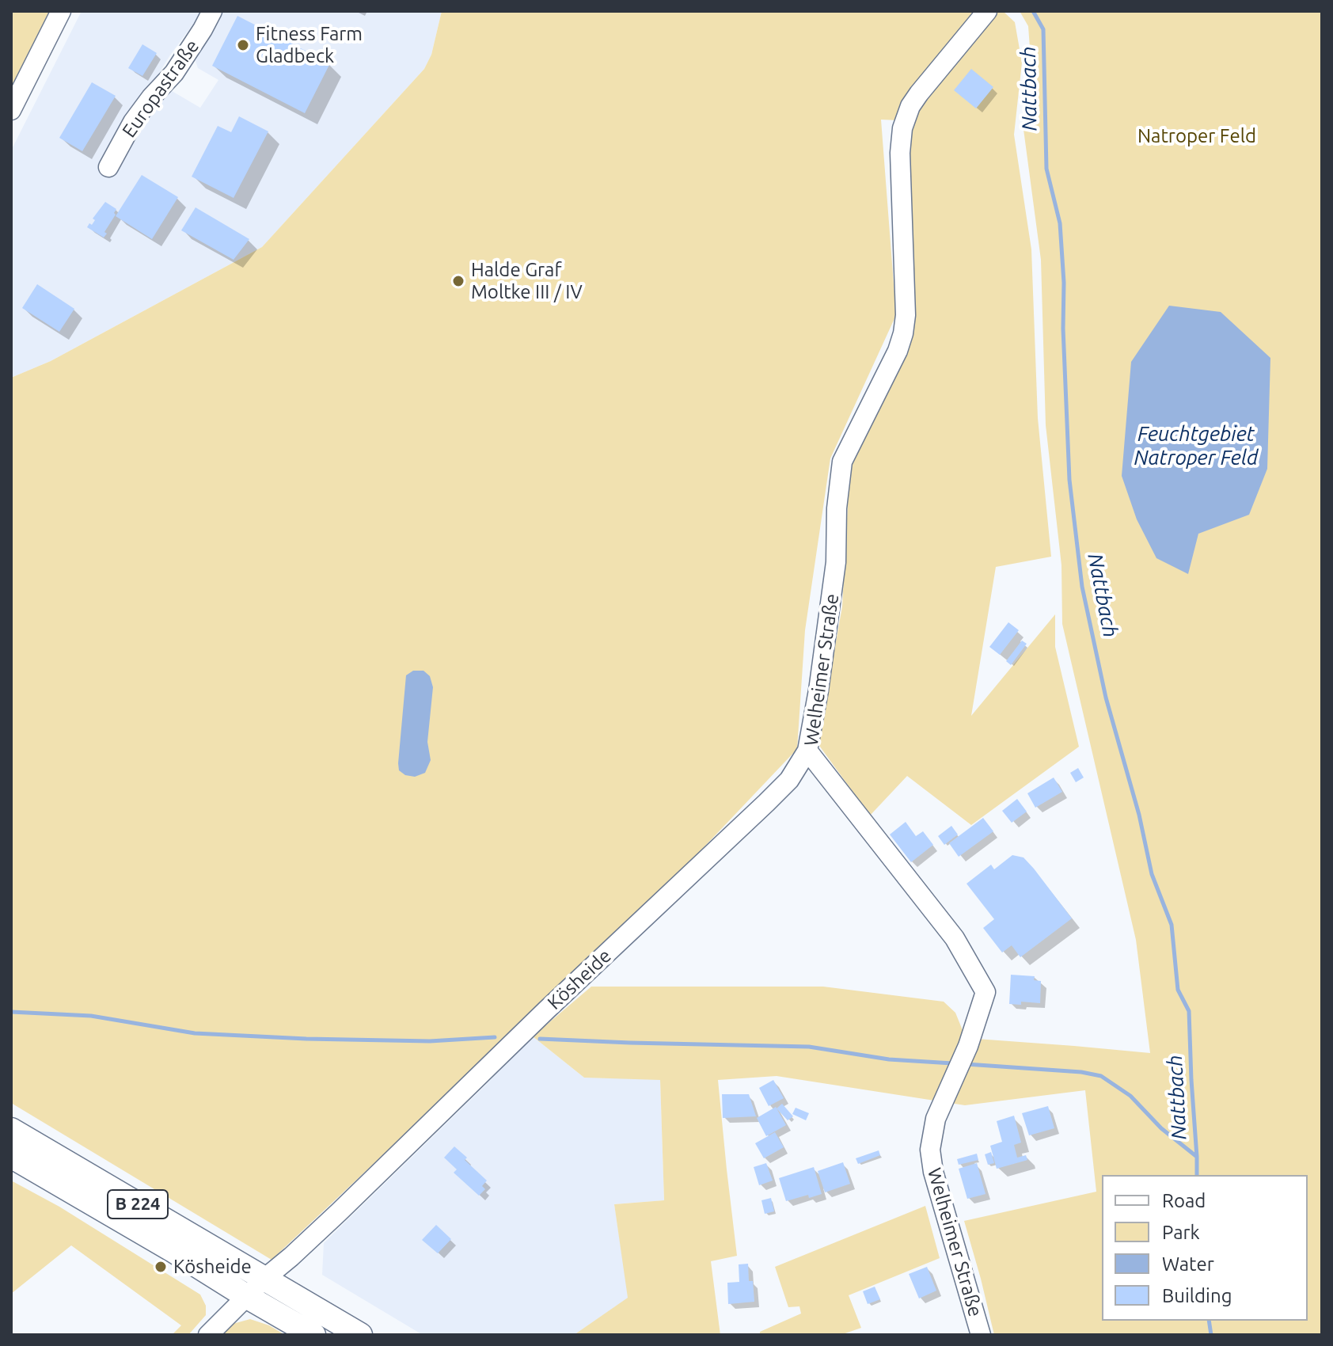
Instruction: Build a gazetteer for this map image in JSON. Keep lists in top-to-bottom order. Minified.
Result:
{"streets":{"main road":["B 224"],"street":["Europastraße","Welheimer Straße","Kösheide"]},"crossings":[["Welheimer Straße","Kösheide"],["Kösheide","B 224"]],"water":["Nattbach","Feuchtgebiet Natroper Feld"],"parks":["Natroper Feld"],"places":["Fitness Farm Gladbeck","Halde Graf Moltke III / IV","Kösheide"],"legend":["Road","Park","Water","Building"]}
